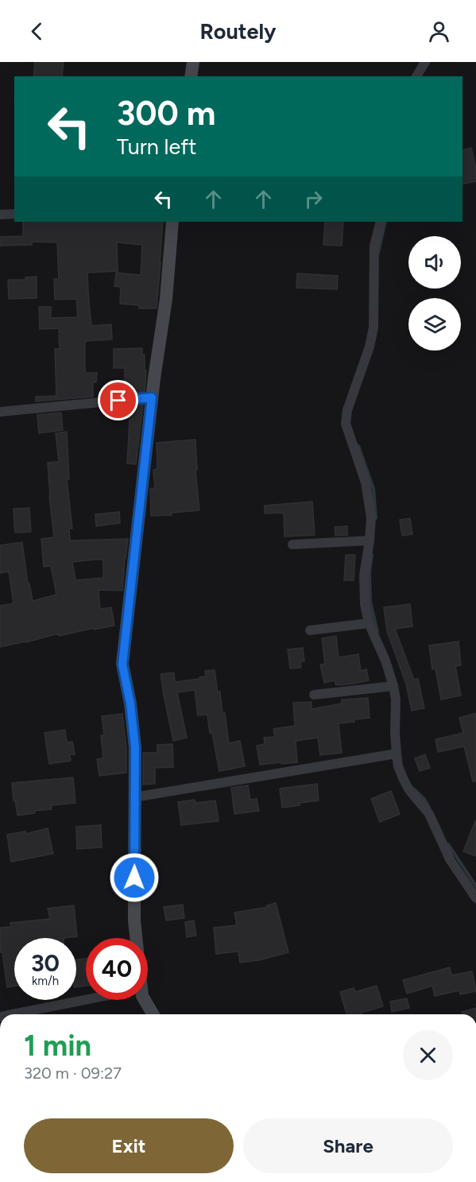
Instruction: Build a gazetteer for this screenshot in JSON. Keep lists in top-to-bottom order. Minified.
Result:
{"page":{"header":"Routely","turn":["300 m","Turn left"],"speed":"30 km/h","limit":"40","heading":["1 min","320 m · 09:27"],"buttons":["Exit","Share"]}}
